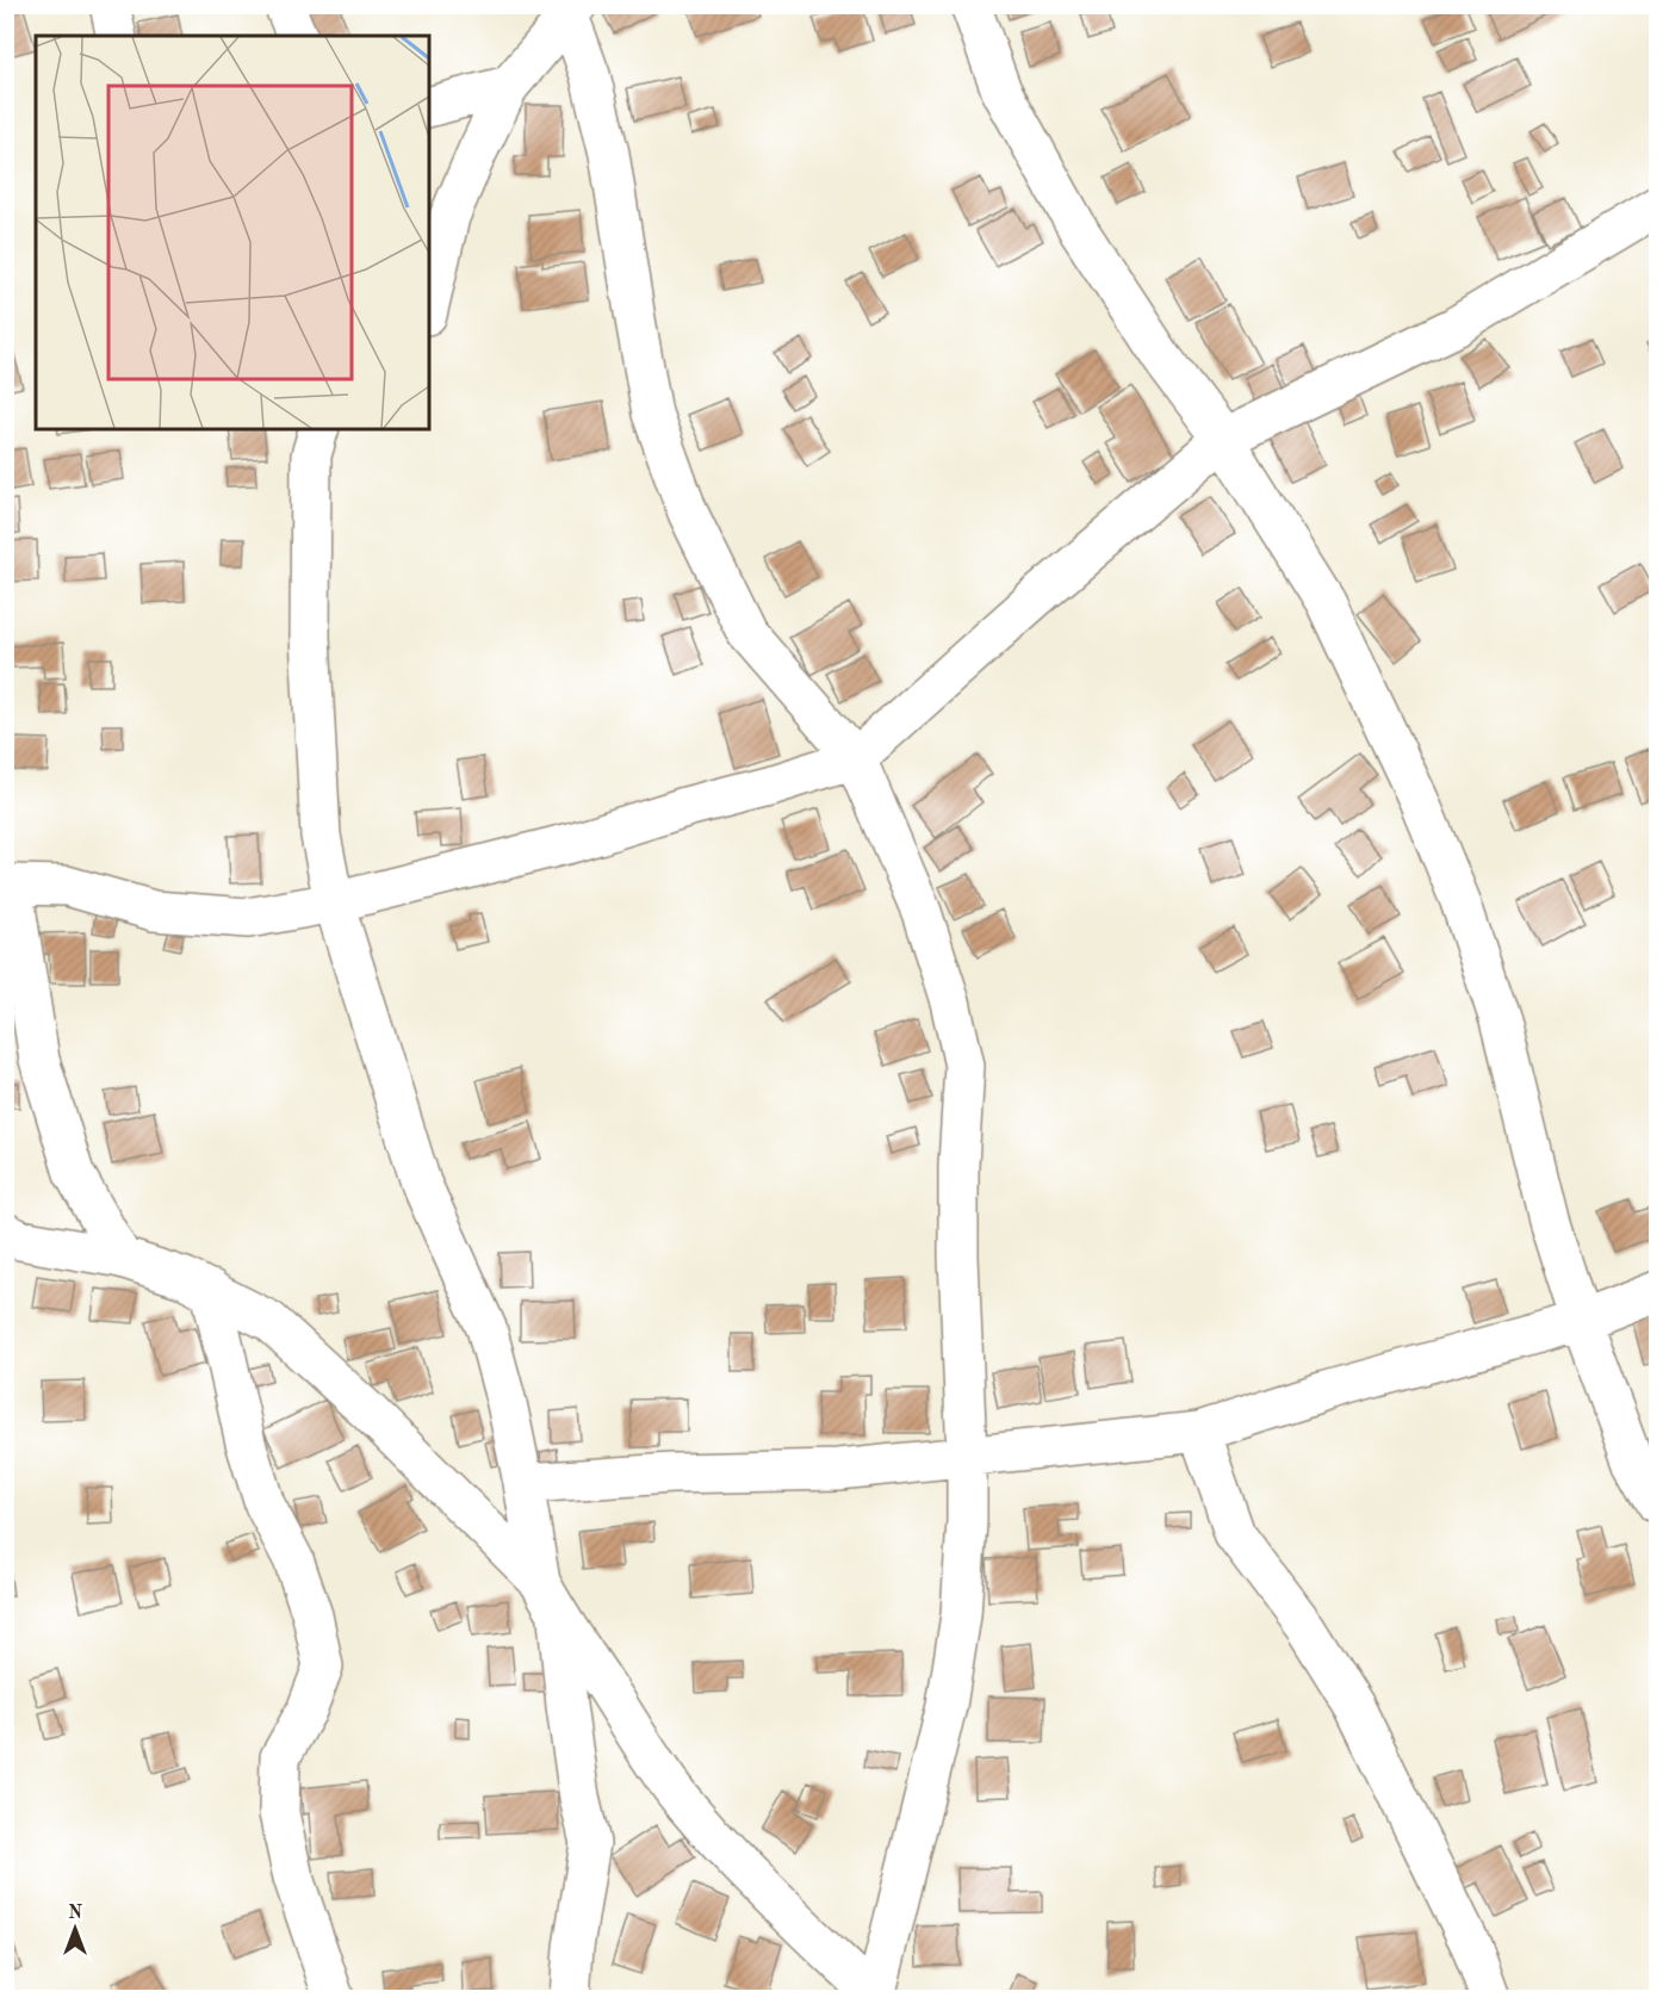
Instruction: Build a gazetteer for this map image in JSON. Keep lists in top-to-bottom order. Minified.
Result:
{"north":"top"}
